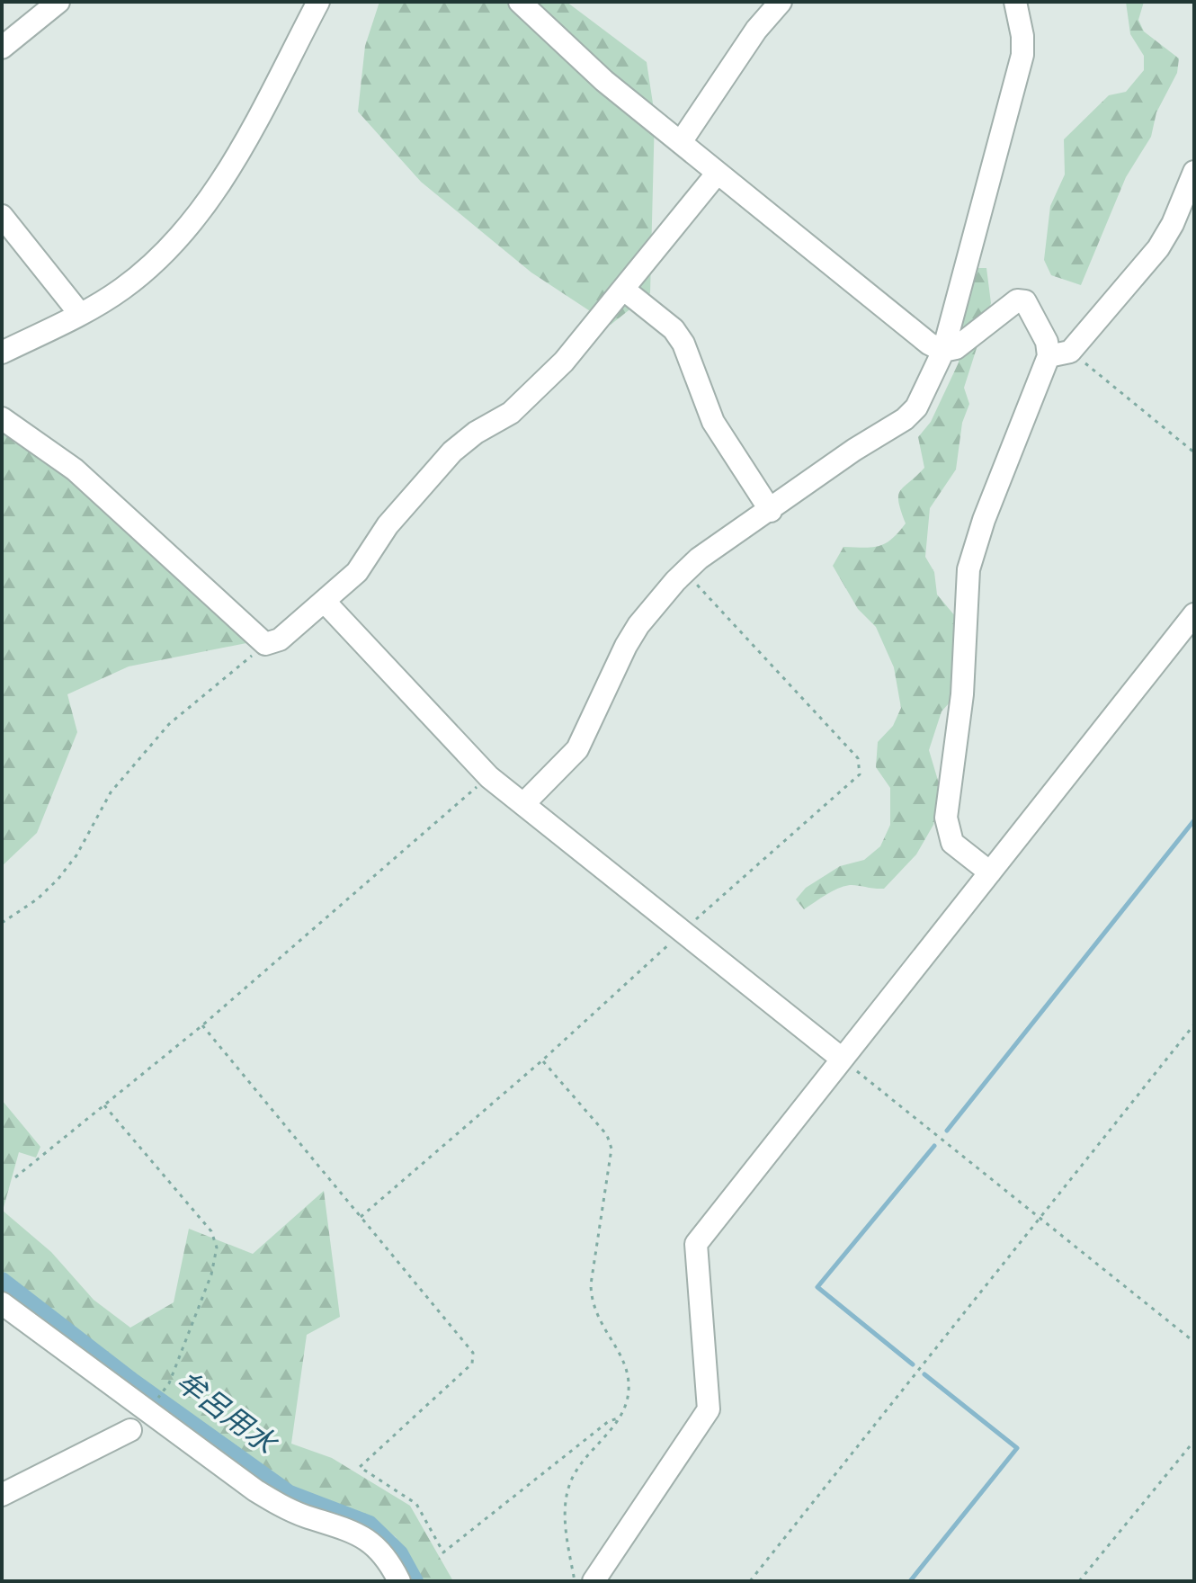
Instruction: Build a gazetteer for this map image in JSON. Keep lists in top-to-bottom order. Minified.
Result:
{"water":["牟呂用水"]}
